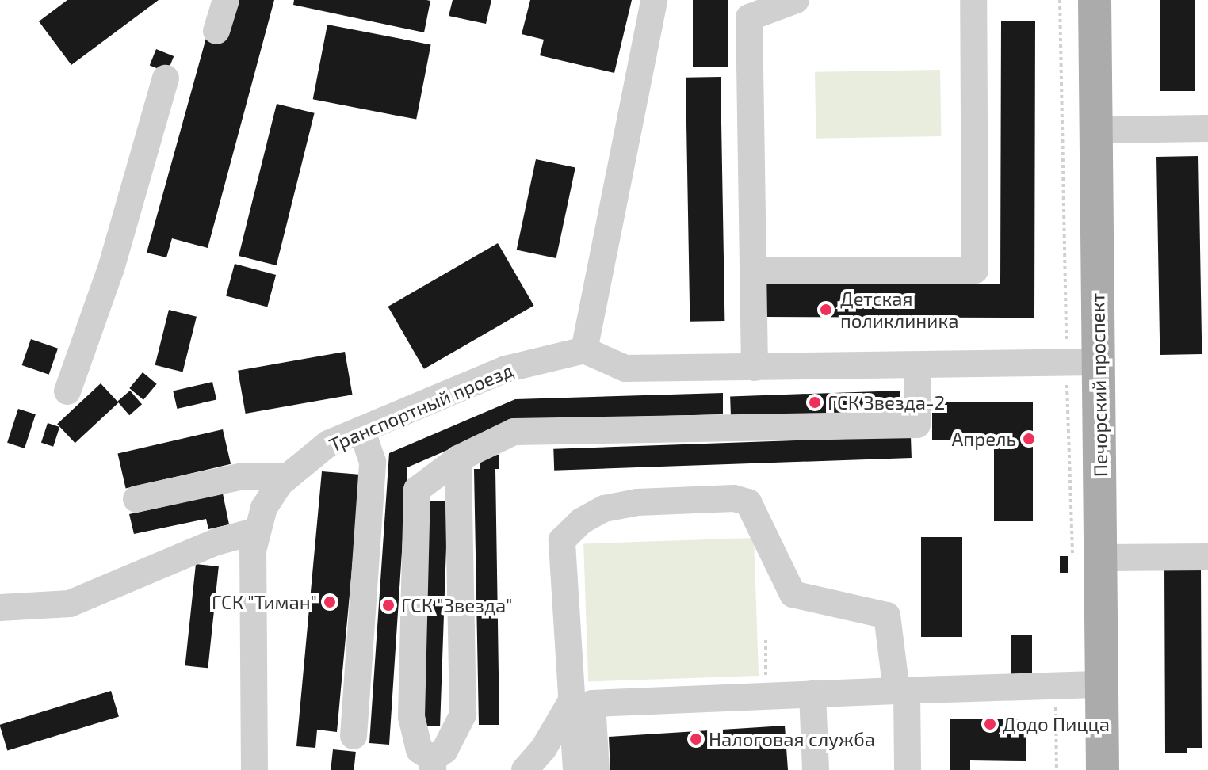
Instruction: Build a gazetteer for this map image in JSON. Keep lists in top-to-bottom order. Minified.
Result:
{"streets":{"main road":["Печорский проспект"],"street":["Транспортный проезд"]},"places":["Детская поликлиника","ГСК Звезда-2","Апрель","ГСК \"Тиман\"","ГСК \"Звезда\"","Додо Пицца","Налоговая служба"]}
